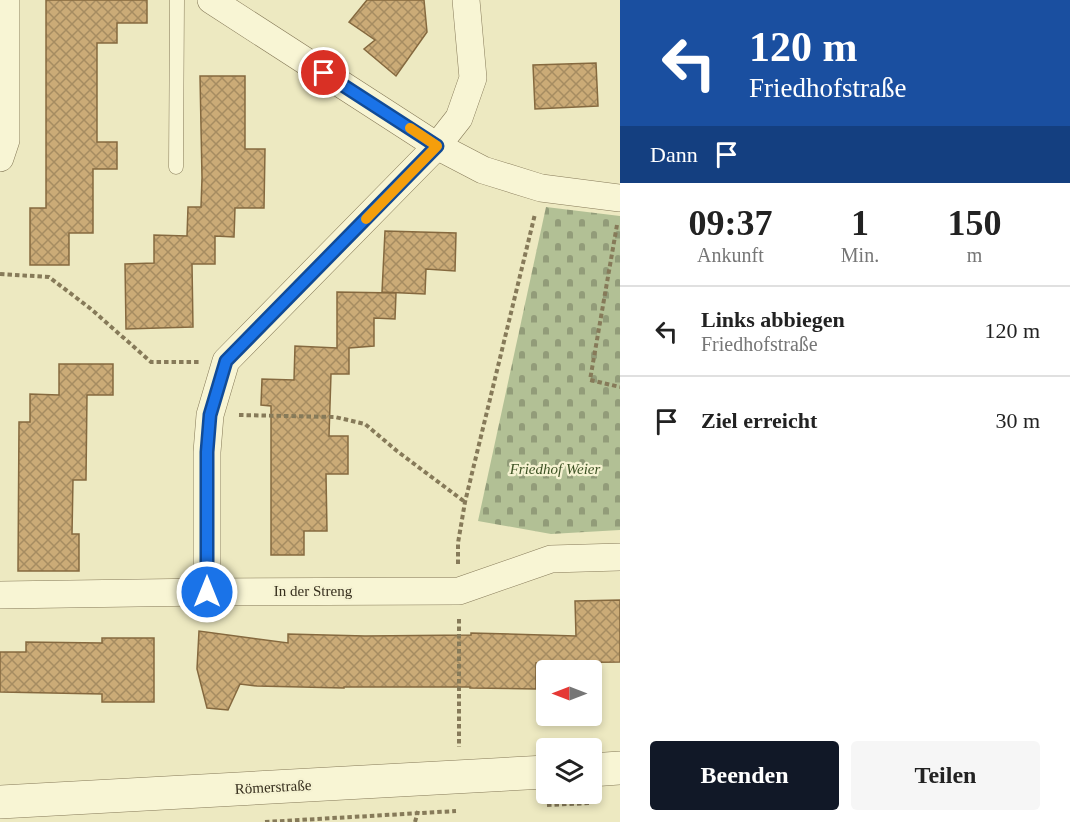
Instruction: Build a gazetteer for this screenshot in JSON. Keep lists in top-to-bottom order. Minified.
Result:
{"streets":{"street":["In der Streng","Römerstraße"]},"parks":["Friedhof Weier"],"north":"left","page":{"turn":["120 m","Friedhofstraße"],"then":"Dann","eta":["09:37","Ankunft","1","Min.","150","m"],"list":[{"name":"Links abbiegen","note":"Friedhofstraße","value":"120 m"},{"name":"Ziel erreicht","value":"30 m"}],"buttons":["Beenden","Teilen"]}}
